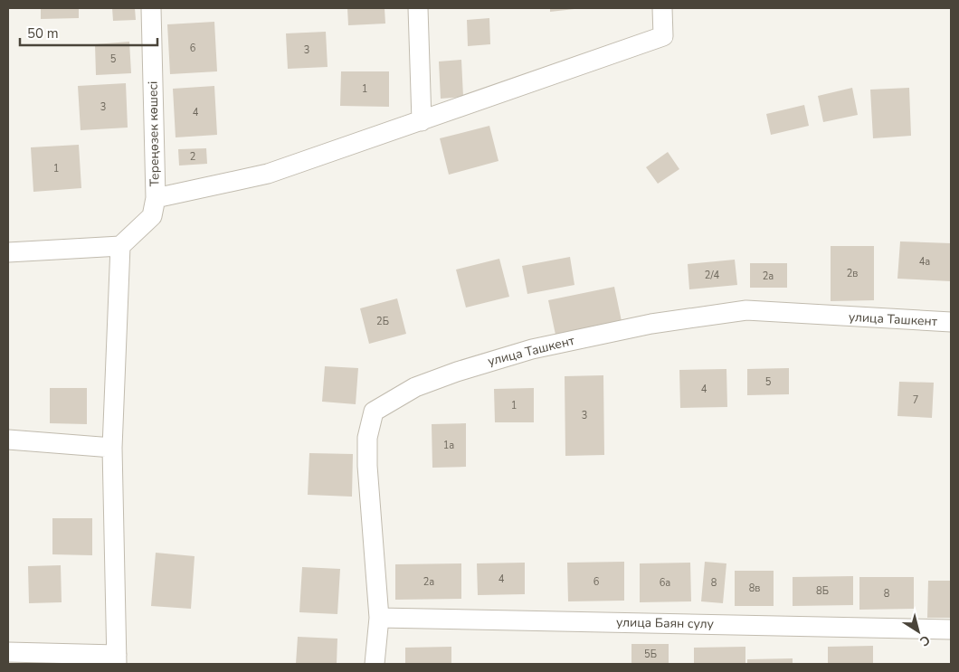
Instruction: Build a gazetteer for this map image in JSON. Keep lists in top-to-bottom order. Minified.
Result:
{"streets":{"street":["Тереңөзек көшесі","улица Ташкент","улица Баян сулу"]},"crossings":[["улица Ташкент","улица Баян сулу"]],"house_numbers":["6","3","5","1","3","4","2","1","4а","2в","2/4","2а","2Б","5","4","7","1","3","1а","4","2а","6","6а","8","8в","8Б","8","5Б"],"scale_bar":"50 m","north":"bottom right"}
